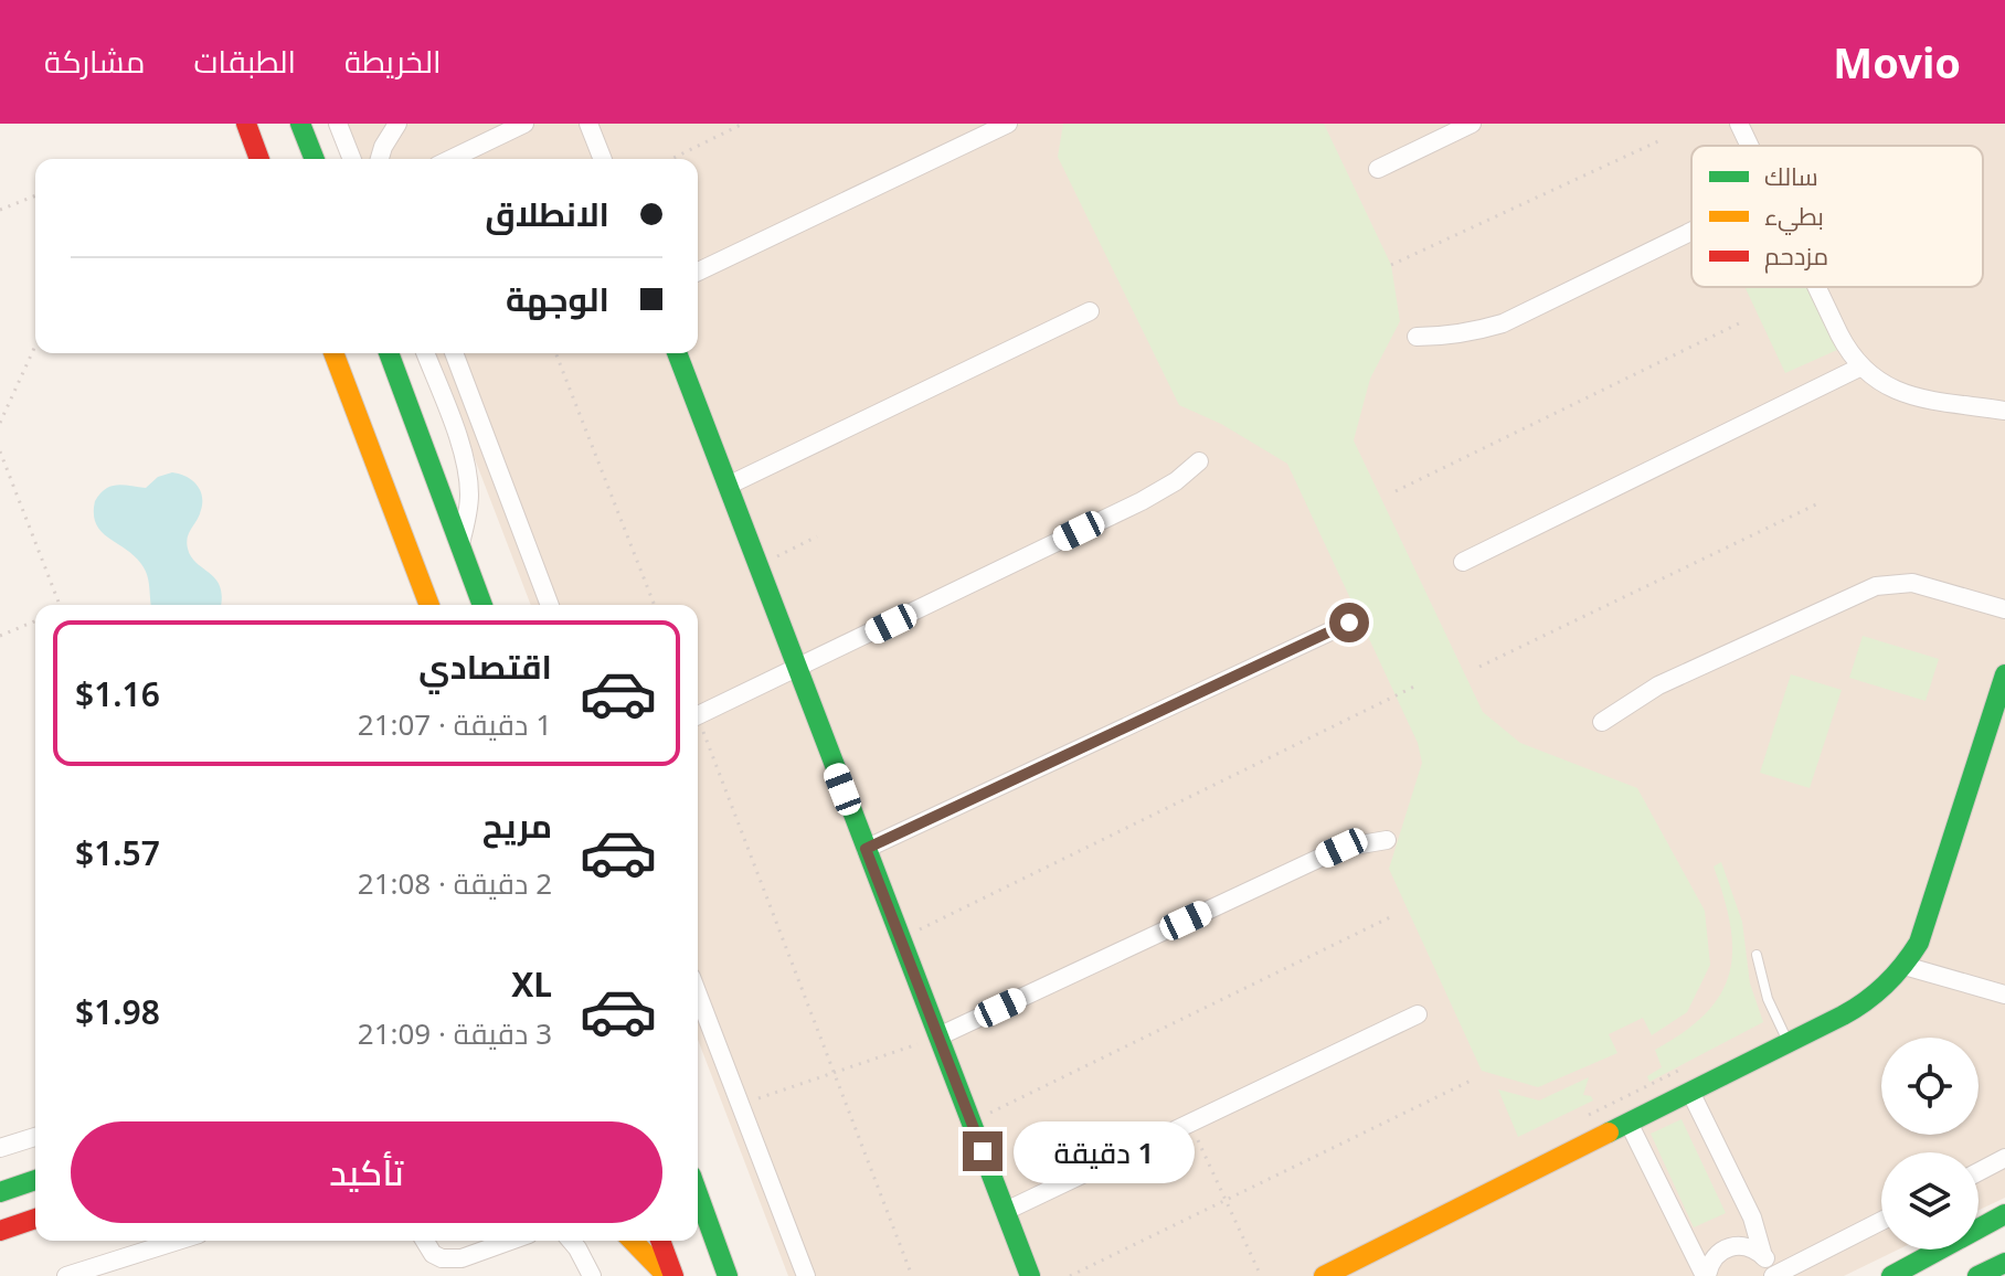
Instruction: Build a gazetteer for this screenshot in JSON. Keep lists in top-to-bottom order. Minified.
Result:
{"legend":["سالك","بطيء","مزدحم"],"page":{"header":"Movio","nav":["الخريطة","الطبقات","مشاركة"],"banner":["الانطلاق","الوجهة"],"list":[{"name":"اقتصادي","note":"1 دقيقة · 21:07","value":"$1.16"},{"name":"مريح","note":"2 دقيقة · 21:08","value":"$1.57"},{"name":"XL","note":"3 دقيقة · 21:09","value":"$1.98"}],"buttons":"تأكيد","bubble":"1 دقيقة"}}
